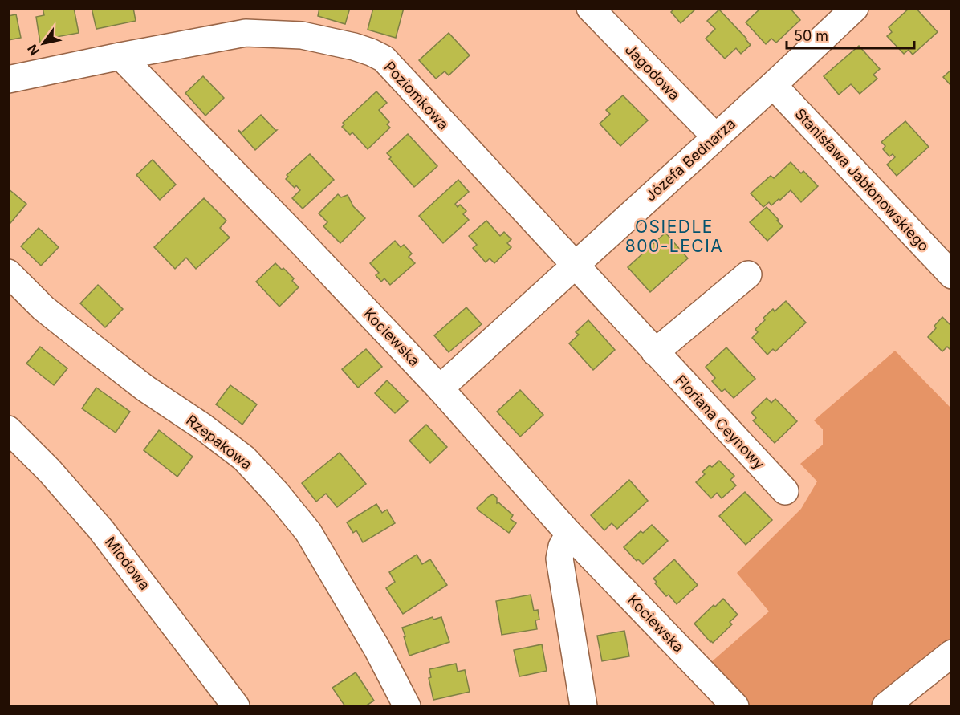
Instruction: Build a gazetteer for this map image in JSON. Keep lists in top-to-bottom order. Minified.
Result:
{"streets":{"street":["Jagodowa","Poziomkowa","Józefa Bednarza","Stanisława Jabłonowskiego","Kociewska","Floriana Ceynowy","Rzepakowa","Miodowa"]},"crossings":[["Jagodowa","Józefa Bednarza"],["Poziomkowa","Józefa Bednarza"],["Poziomkowa","Kociewska"],["Poziomkowa","Floriana Ceynowy"],["Józefa Bednarza","Stanisława Jabłonowskiego"],["Józefa Bednarza","Kociewska"],["Józefa Bednarza","Floriana Ceynowy"]],"districts":["OSIEDLE 800-LECIA"],"scale_bar":"50 m","north":"bottom left"}
